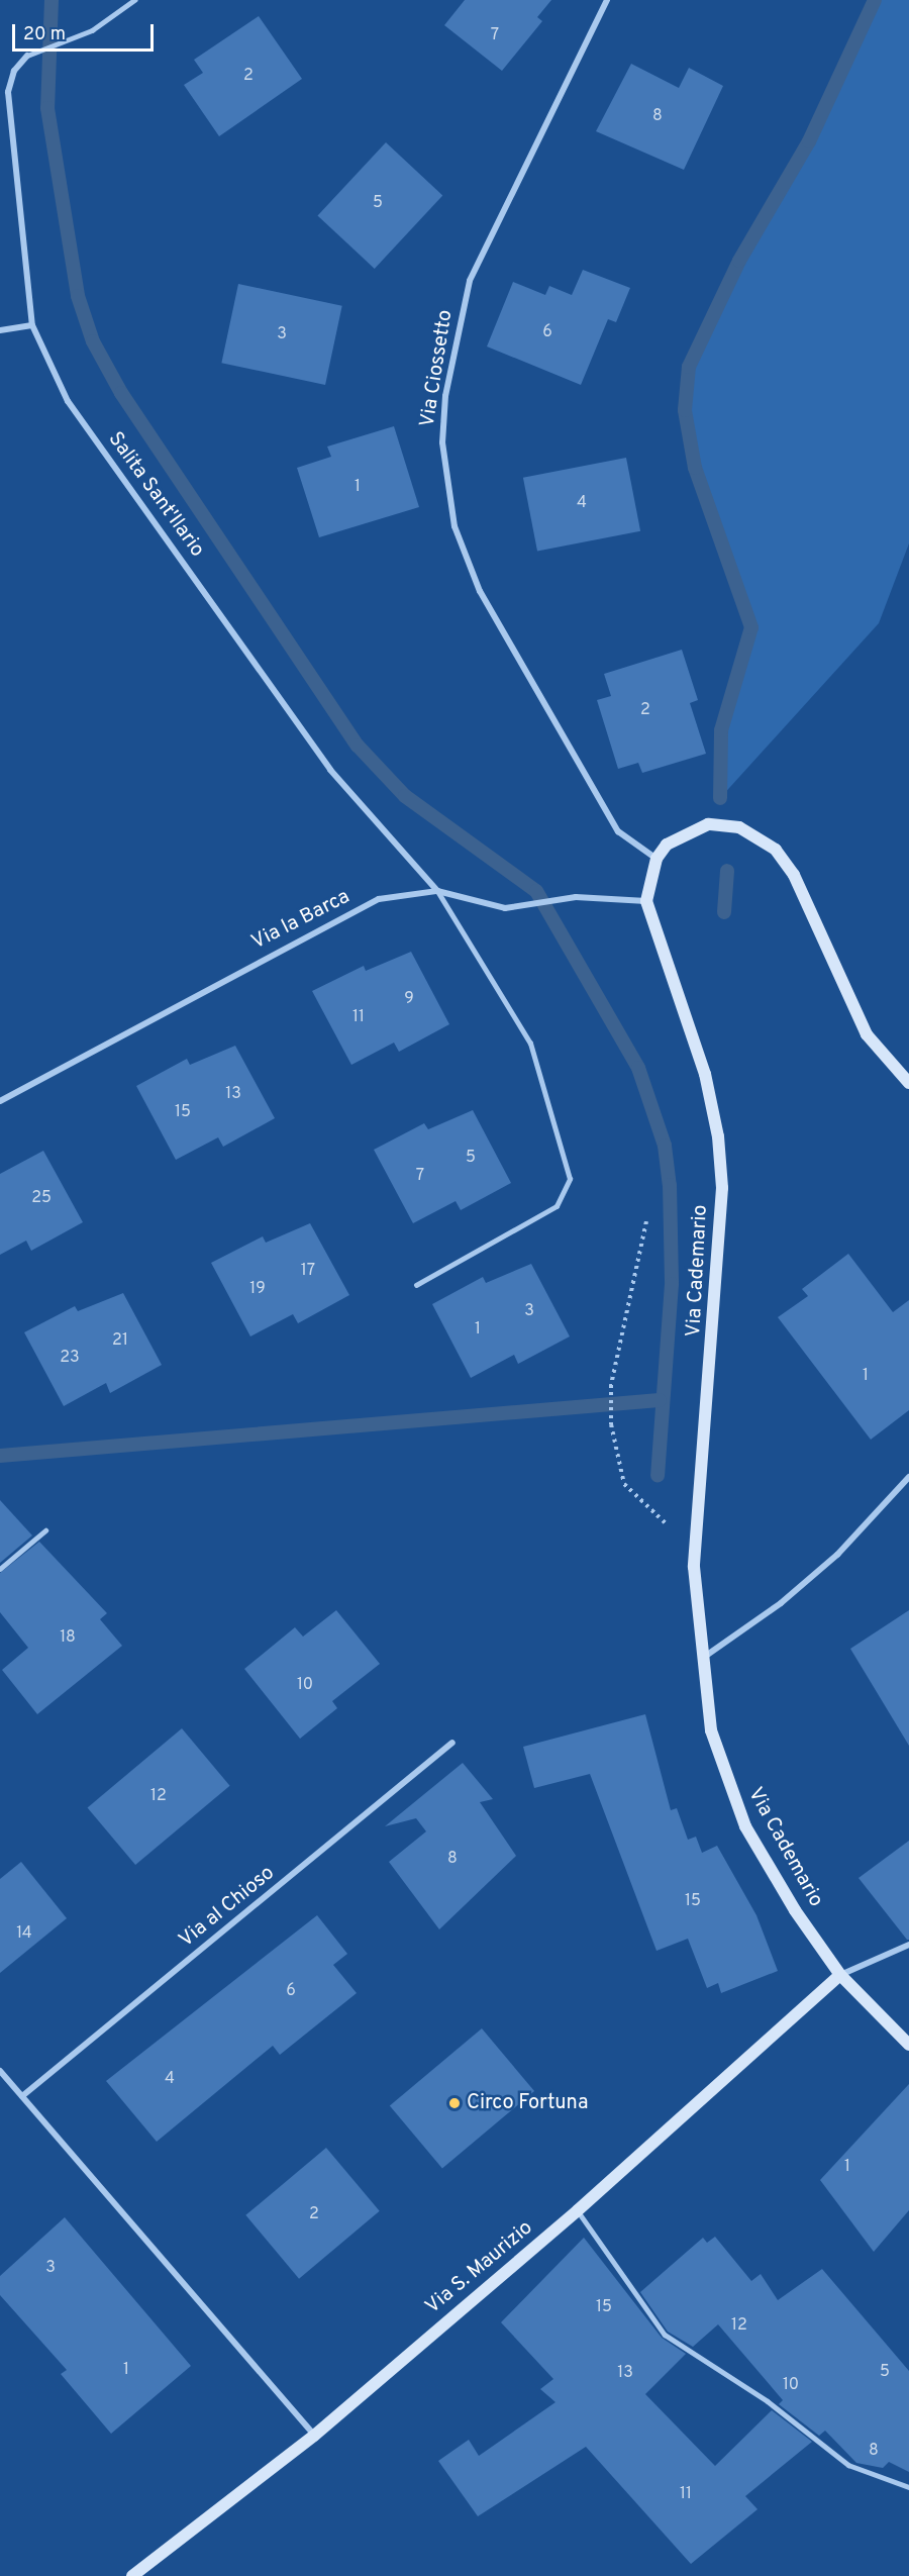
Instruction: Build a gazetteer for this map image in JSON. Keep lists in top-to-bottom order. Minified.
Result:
{"streets":{"street":["Via Ciossetto","Salita Sant'Ilario","Via la Barca","Via Cademario","Via al Chioso","Via S. Maurizio"]},"crossings":[["Salita Sant'Ilario","Via la Barca"],["Via la Barca","Via Cademario"],["Via Cademario","Via S. Maurizio"]],"places":["Circo Fortuna"],"house_numbers":["7","2","8","5","6","3","1","4","2","9","11","13","15","5","7","25","17","19","3","1","21","23","1","18","10","12","8","15","14","6","4","1","2","3","15","12","1","5","13","10","8","11"],"scale_bar":"20 m"}
